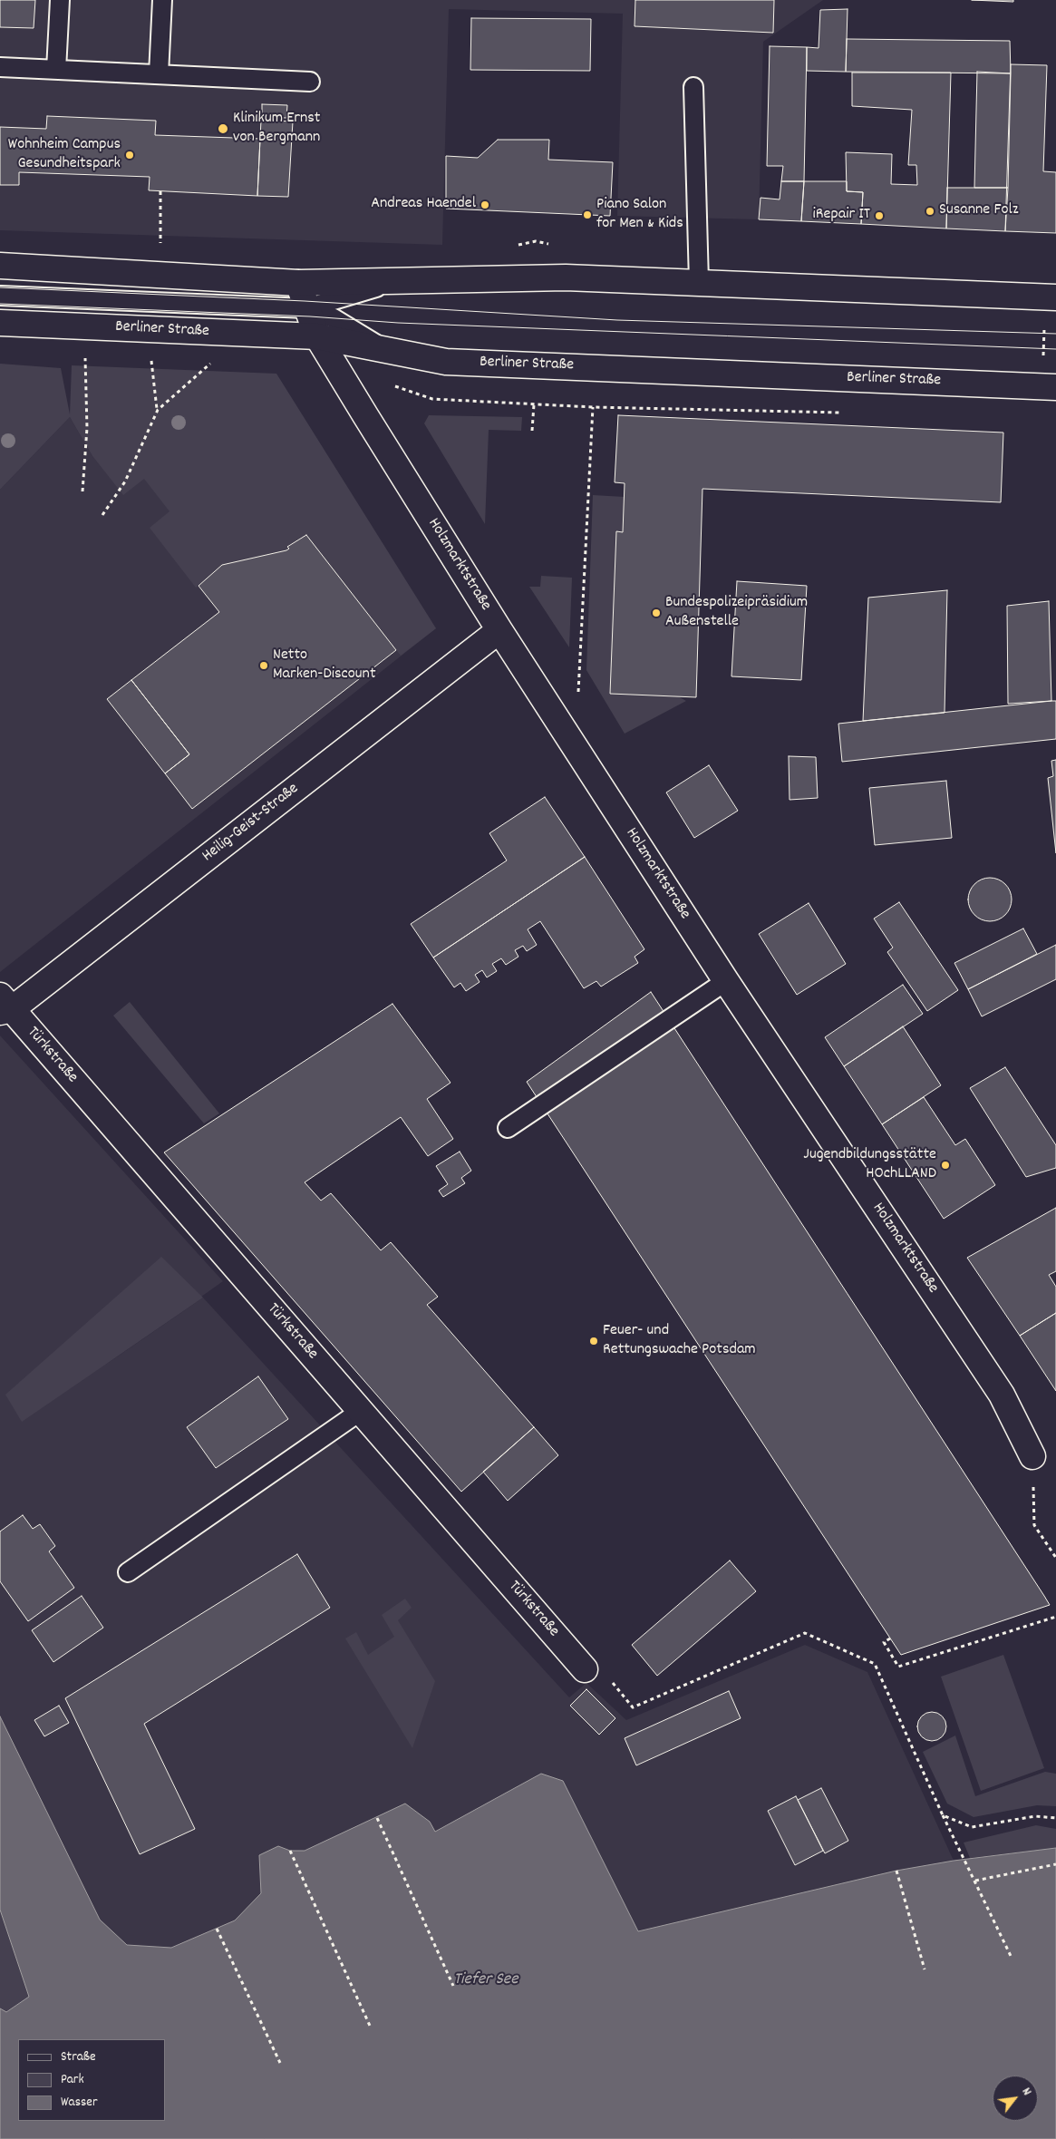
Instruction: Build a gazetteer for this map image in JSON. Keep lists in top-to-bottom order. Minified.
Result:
{"streets":{"street":["Berliner Straße","Holzmarktstraße","Heilig-Geist-Straße","Türkstraße"]},"crossings":[["Berliner Straße","Holzmarktstraße"],["Holzmarktstraße","Heilig-Geist-Straße"],["Heilig-Geist-Straße","Türkstraße"]],"water":["Tiefer See"],"places":["Klinikum Ernst von Bergmann","Wohnheim Campus Gesundheitspark","Andreas Haendel","Susanne Folz","Piano Salon for Men & Kids","iRepair IT","Bundespolizeipräsidium Außenstelle","Netto Marken-Discount","Jugendbildungsstätte HOchLLAND","Feuer- und Rettungswache Potsdam"],"legend":["Straße","Park","Wasser"],"north":"top right"}
